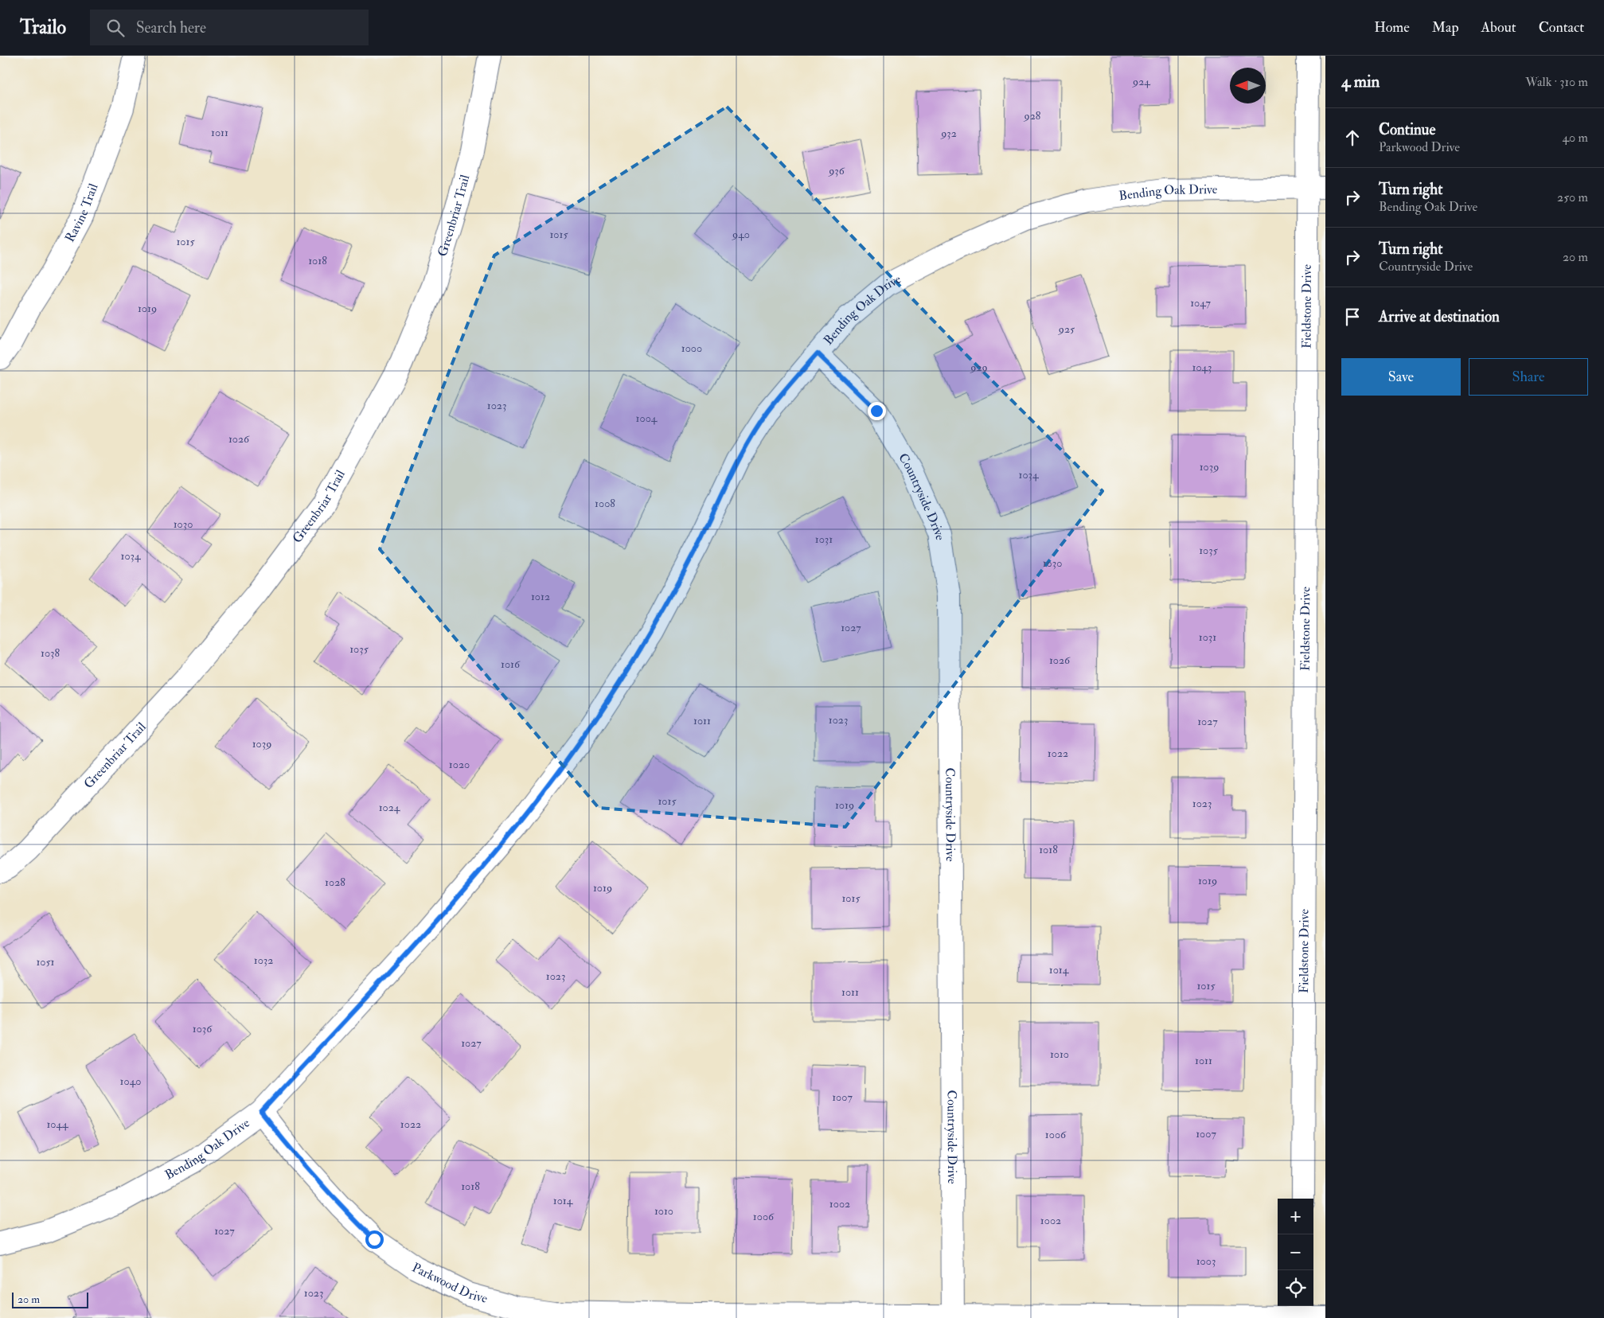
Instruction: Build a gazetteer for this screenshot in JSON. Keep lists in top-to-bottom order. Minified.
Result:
{"streets":{"street":["Bending Oak Drive","Ravine Trail","Greenbriar Trail","Fieldstone Drive","Countryside Drive","Parkwood Drive"]},"crossings":[["Bending Oak Drive","Fieldstone Drive"],["Bending Oak Drive","Countryside Drive"],["Bending Oak Drive","Parkwood Drive"],["Countryside Drive","Parkwood Drive"]],"house_numbers":["924","928","1011","932","936","1015","940","1015","1018","1047","1019","925","1000","929","1043","1023","1004","1026","1039","1034","1008","1030","1031","1035","1034","1030","1012","1027","1031","1035","1038","1026","1016","1023","1011","1027","1039","1022","1020","1015","1023","1019","1024","1018","1019","1028","1019","1015","1032","1051","1014","1023","1015","1011","1036","1027","1010","1011","1040","1007","1044","1022","1007","1006","1018","1014","1002","1010","1006","1002","1027","1003","1023"],"scale_bar":"20 m","north":"left","page":{"header":"Trailo","search":"Search here","nav":["Home","Map","About","Contact"],"heading":["4 min","Walk · 310 m"],"list":[["Continue","Parkwood Drive","40 m"],["Turn right","Bending Oak Drive","250 m"],["Turn right","Countryside Drive","20 m"],"Arrive at destination"],"buttons":["Save","Share"],"map_buttons":["+","−"],"scale":"20 m"}}
